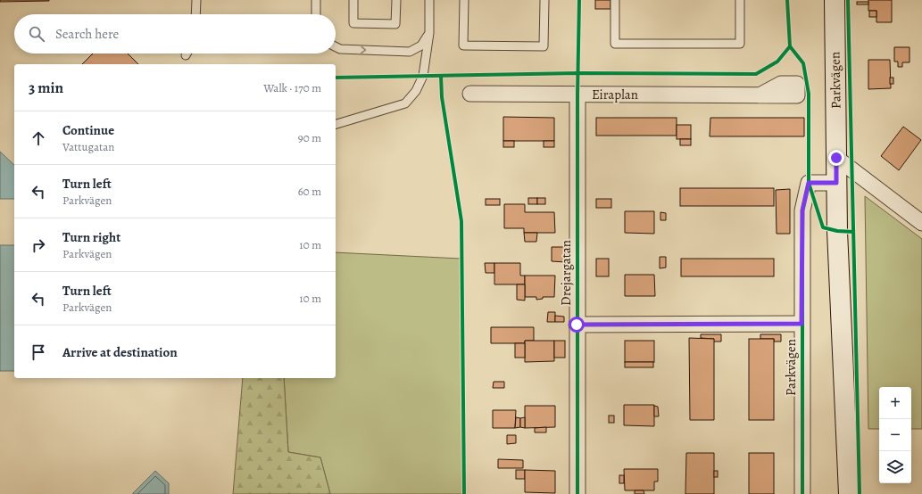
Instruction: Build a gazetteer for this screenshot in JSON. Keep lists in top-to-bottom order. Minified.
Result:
{"streets":{"main road":["Parkvägen"],"street":["Eiraplan","Drejargatan"]},"crossings":[["Eiraplan","Drejargatan"]],"page":{"search":"Search here","heading":["3 min","Walk · 170 m"],"list":[["Continue","Vattugatan","90 m"],["Turn left","Parkvägen","60 m"],["Turn right","Parkvägen","10 m"],["Turn left","Parkvägen","10 m"],"Arrive at destination"],"map_buttons":["+","−"]}}
